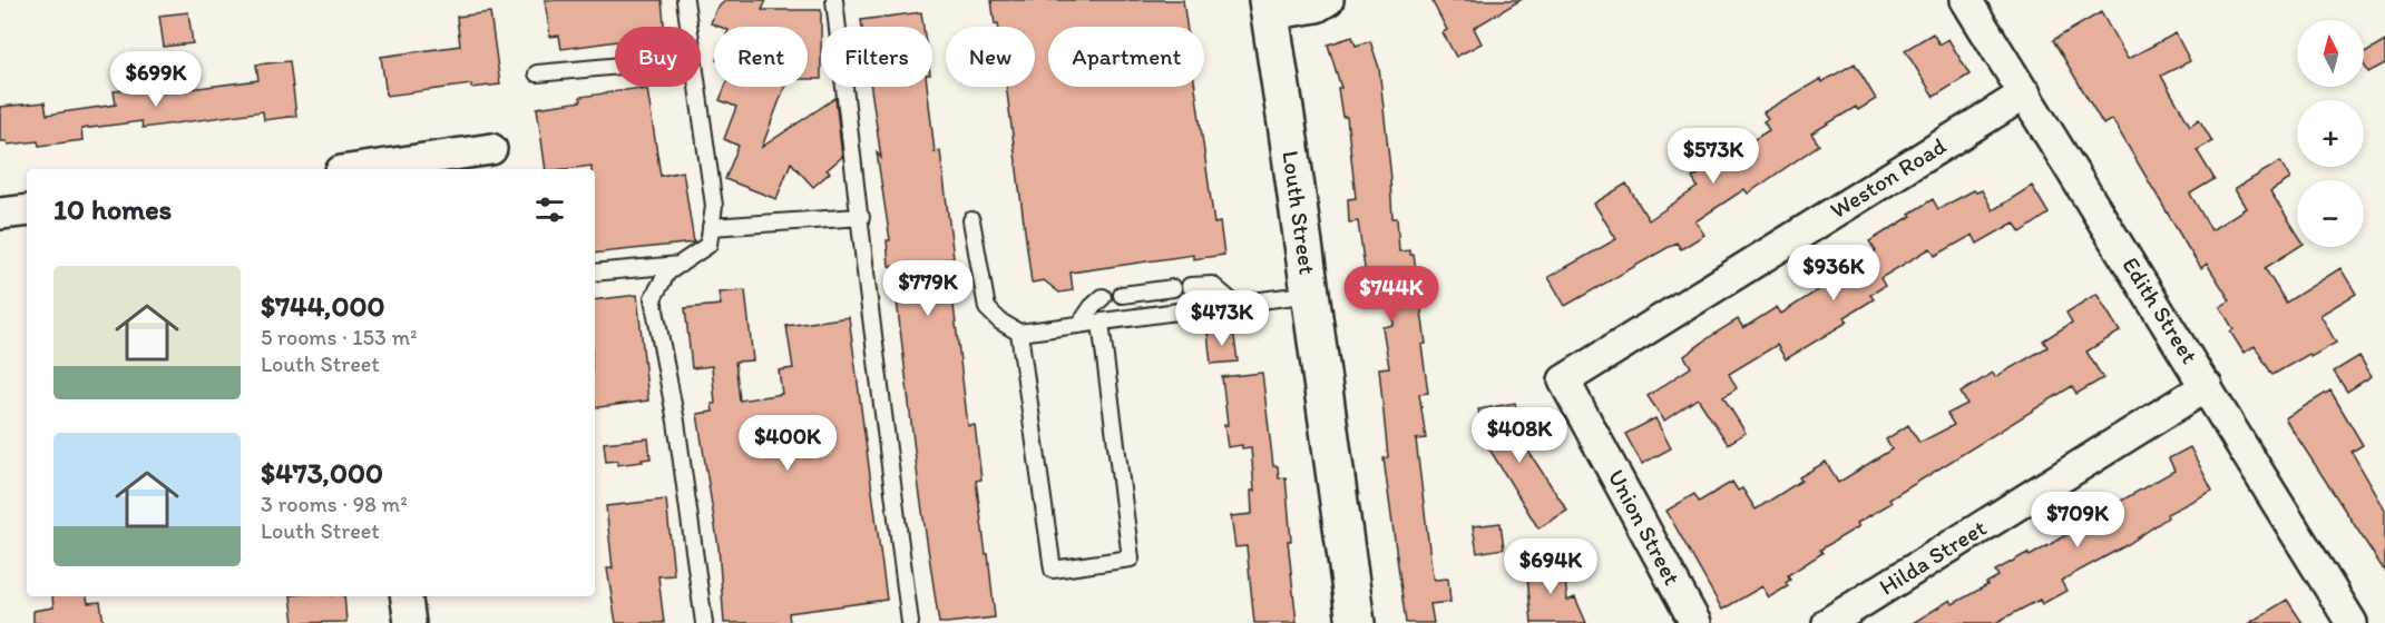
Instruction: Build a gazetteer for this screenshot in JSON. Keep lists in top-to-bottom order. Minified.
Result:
{"streets":{"main road":["Louth Street"],"street":["Weston Road","Edith Street","Union Street","Hilda Street"]},"crossings":[["Weston Road","Edith Street"],["Weston Road","Union Street"],["Edith Street","Hilda Street"]],"north":"top","page":{"map_buttons":["+","−"],"chip":["Buy","Rent","Filters","New","Apartment"],"price":["$699K","$573K","$936K","$779K","$744K","$473K","$408K","$400K","$709K","$694K"],"heading":"10 homes","list":[{"name":"$744,000","note":"5 rooms · 153 m² · Louth Street"},{"name":"$473,000","note":"3 rooms · 98 m² · Louth Street"}]}}
